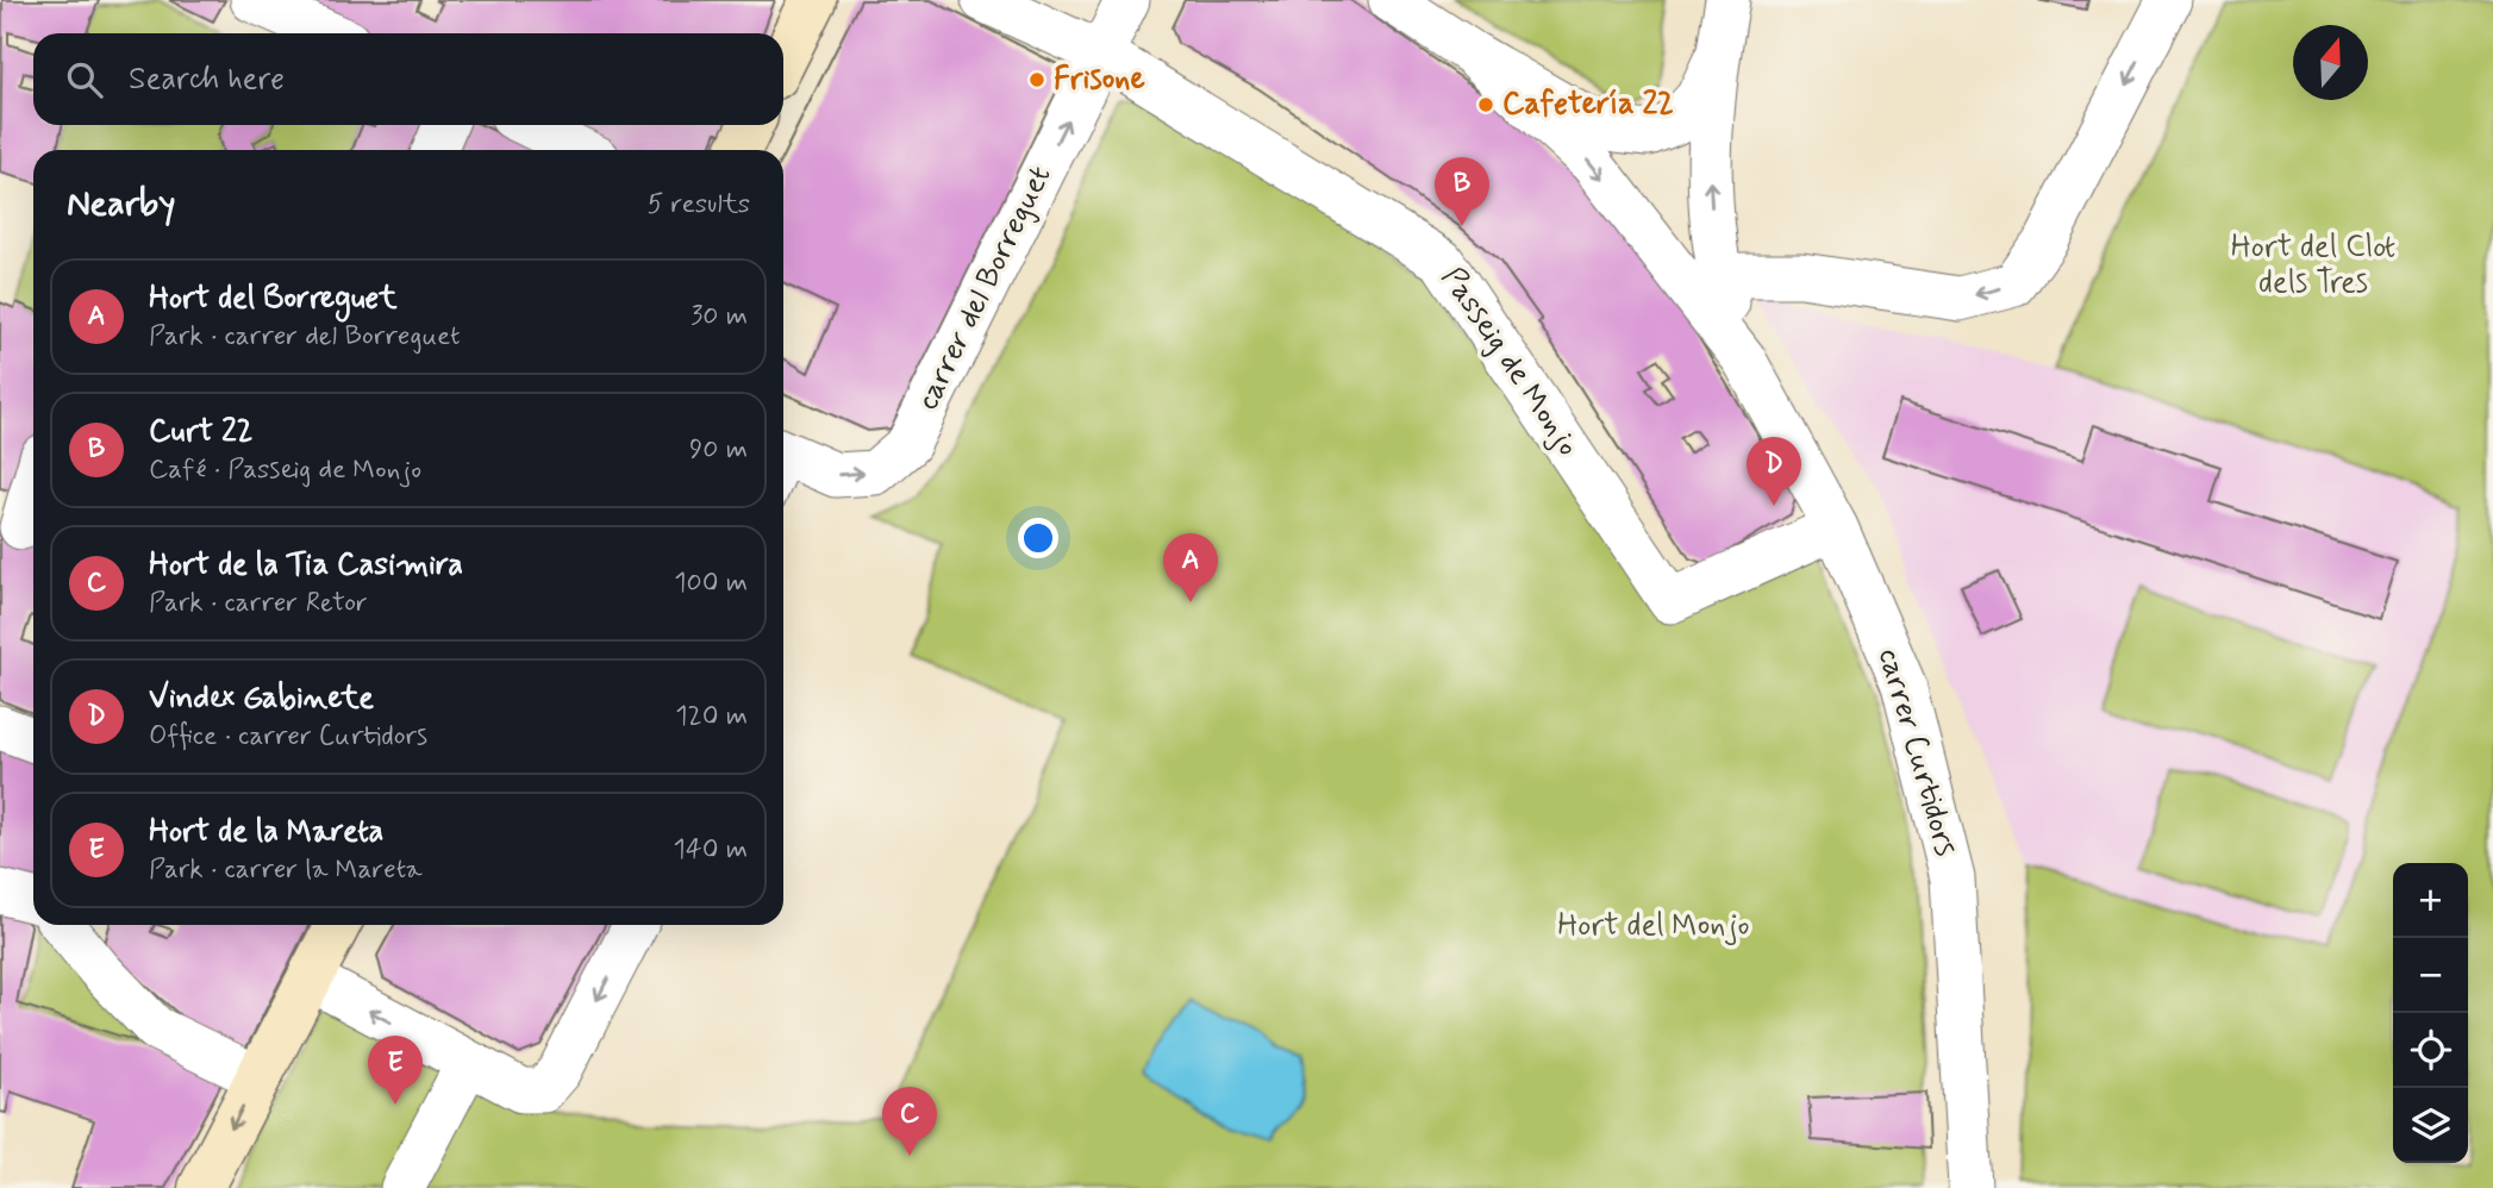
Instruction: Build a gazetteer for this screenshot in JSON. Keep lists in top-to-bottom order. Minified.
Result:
{"streets":{"street":["carrer del Borreguet","Passeig de Monjo","carrer Curtidors"]},"crossings":[["carrer del Borreguet","Passeig de Monjo"],["Passeig de Monjo","carrer Curtidors"]],"one_way":["carrer del Borreguet"],"parks":["Hort del Clot dels Tres","Hort del Monjo"],"places":["Frisone","Cafetería 22"],"north":"top","page":{"search":"Search here","heading":["Nearby","5 results"],"pins":["B","D","A","E","C"],"list":[{"mark":"A","name":"Hort del Borreguet","note":"Park · carrer del Borreguet","value":"30 m"},{"mark":"B","name":"Curt 22","note":"Café · Passeig de Monjo","value":"90 m"},{"mark":"C","name":"Hort de la Tia Casimira","note":"Park · carrer Retor","value":"100 m"},{"mark":"D","name":"Vindex Gabinete","note":"Office · carrer Curtidors","value":"120 m"},{"mark":"E","name":"Hort de la Mareta","note":"Park · carrer la Mareta","value":"140 m"}],"map_buttons":["+","−"]}}
